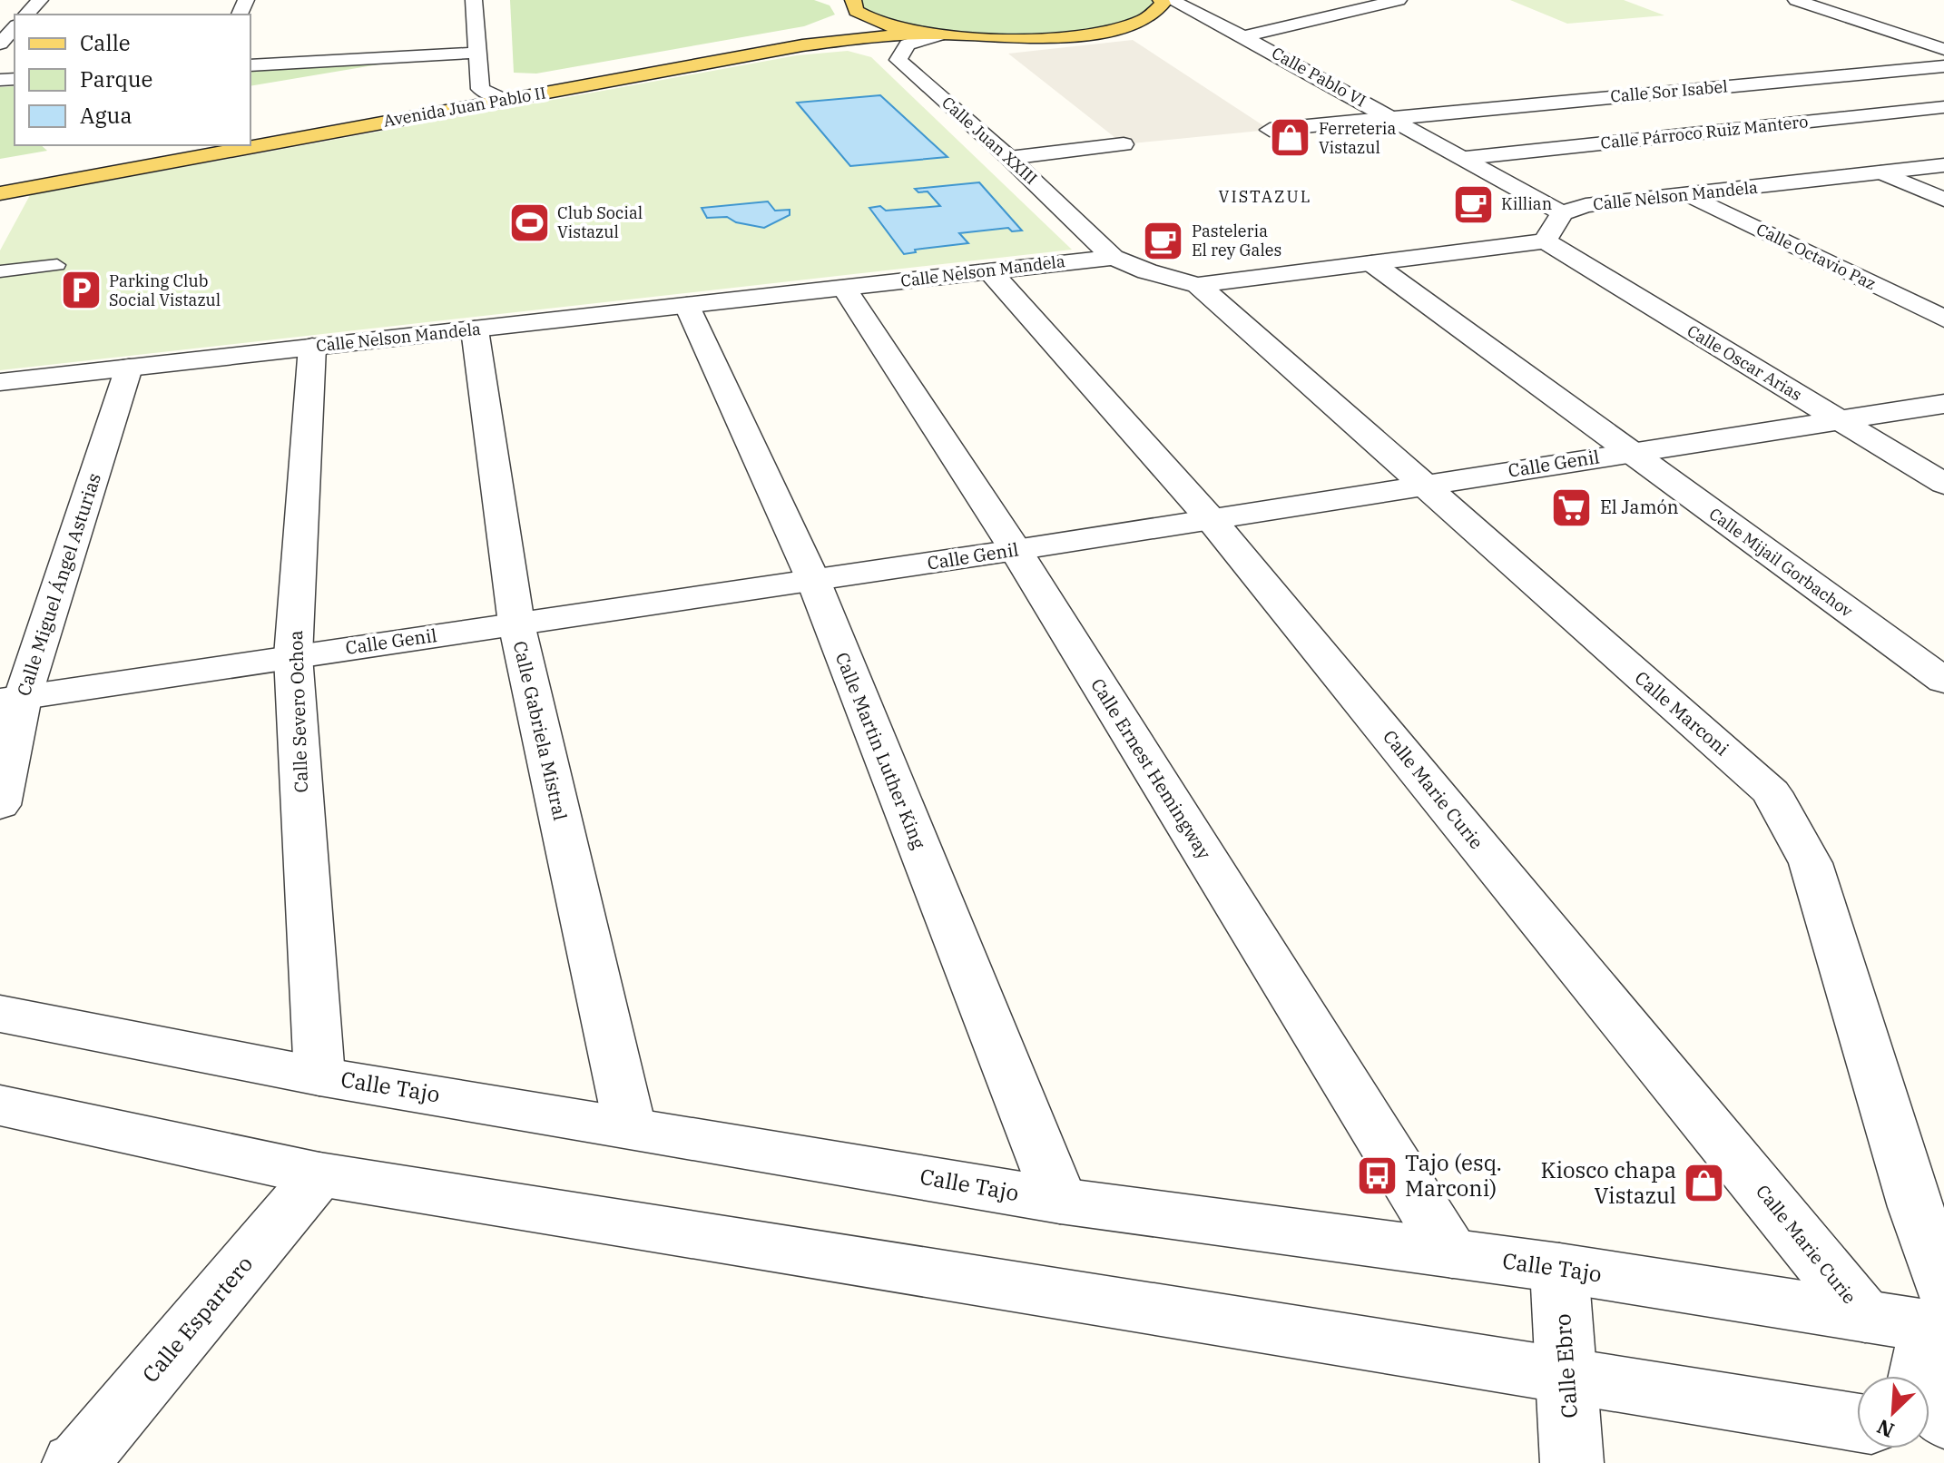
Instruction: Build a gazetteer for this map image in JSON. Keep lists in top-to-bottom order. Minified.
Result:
{"streets":{"main road":["Avenida Juan Pablo II"],"street":["Calle Pablo VI","Calle Sor Isabel","Calle Párroco Ruiz Mantero","Calle Juan XXIII","Calle Nelson Mandela","Calle Octavio Paz","Calle Oscar Arias","Calle Genil","Calle Mijail Gorbachov","Calle Miguel Ángel Asturias","Calle Severo Ochoa","Calle Marconi","Calle Gabriela Mistral","Calle Martin Luther King","Calle Ernest Hemingway","Calle Marie Curie","Calle Tajo","Calle Espartero","Calle Ebro"]},"crossings":[["Calle Pablo VI","Calle Sor Isabel"],["Calle Pablo VI","Calle Párroco Ruiz Mantero"],["Calle Pablo VI","Calle Nelson Mandela"],["Avenida Juan Pablo II","Calle Juan XXIII"],["Calle Juan XXIII","Calle Nelson Mandela"],["Calle Nelson Mandela","Calle Octavio Paz"],["Calle Nelson Mandela","Calle Oscar Arias"],["Calle Nelson Mandela","Calle Mijail Gorbachov"],["Calle Nelson Mandela","Calle Miguel Ángel Asturias"],["Calle Nelson Mandela","Calle Severo Ochoa"],["Calle Nelson Mandela","Calle Marconi"],["Calle Nelson Mandela","Calle Gabriela Mistral"],["Calle Nelson Mandela","Calle Martin Luther King"],["Calle Nelson Mandela","Calle Ernest Hemingway"],["Calle Nelson Mandela","Calle Marie Curie"],["Calle Oscar Arias","Calle Genil"],["Calle Genil","Calle Mijail Gorbachov"],["Calle Genil","Calle Miguel Ángel Asturias"],["Calle Genil","Calle Severo Ochoa"],["Calle Genil","Calle Marconi"],["Calle Genil","Calle Gabriela Mistral"],["Calle Genil","Calle Martin Luther King"],["Calle Genil","Calle Ernest Hemingway"],["Calle Genil","Calle Marie Curie"],["Calle Severo Ochoa","Calle Tajo"],["Calle Gabriela Mistral","Calle Tajo"],["Calle Martin Luther King","Calle Tajo"],["Calle Ernest Hemingway","Calle Tajo"],["Calle Marie Curie","Calle Tajo"],["Calle Tajo","Calle Ebro"]],"districts":["VISTAZUL"],"places":{"shop":["Ferreteria Vistazul","Kiosco chapa Vistazul"],"cafe":["Killian","Pasteleria El rey Gales"],"sports":["Club Social Vistazul"],"parking":["Parking Club Social Vistazul"],"supermarket":["El Jamón"],"bus stop":["Tajo (esq. Marconi)"]},"legend":["Calle","Parque","Agua"],"north":"bottom left"}
